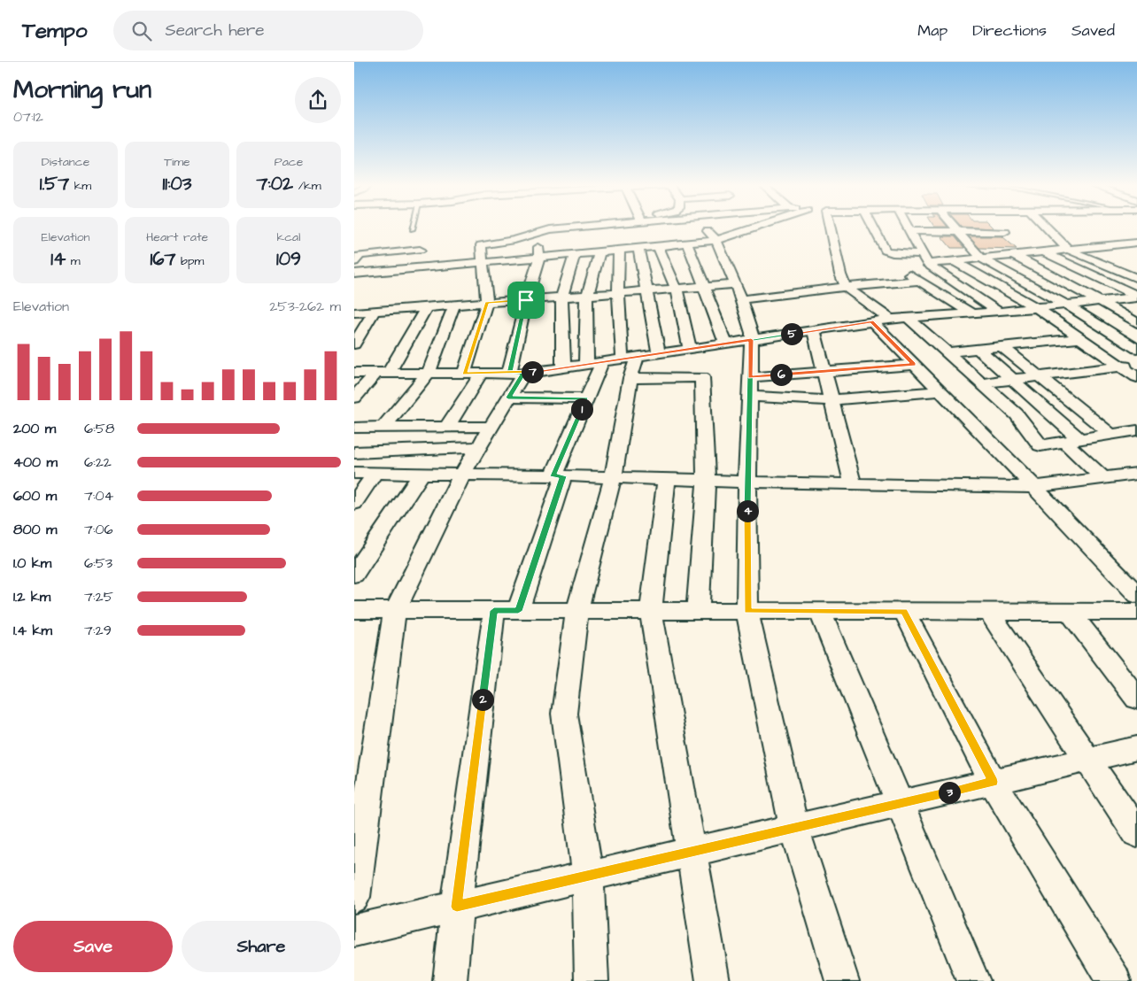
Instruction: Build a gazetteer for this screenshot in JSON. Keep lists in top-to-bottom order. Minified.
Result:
{"page":{"header":"Tempo","search":"Search here","nav":["Map","Directions","Saved"],"heading":["Morning run","07:12"],"stats":[["Distance","1.57 km"],["Time","11:03"],["Pace","7:02 /km"],["Elevation","14 m"],["Heart rate","167 bpm"],["kcal","109"]],"chart":["Elevation","253–262 m"],"pins":["5","7","6","1","4","2","3"],"list":[{"name":"200 m","note":"6:58"},{"name":"400 m","note":"6:22"},{"name":"600 m","note":"7:04"},{"name":"800 m","note":"7:06"},{"name":"1.0 km","note":"6:53"},{"name":"1.2 km","note":"7:25"},{"name":"1.4 km","note":"7:29"}],"buttons":["Save","Share"]}}
